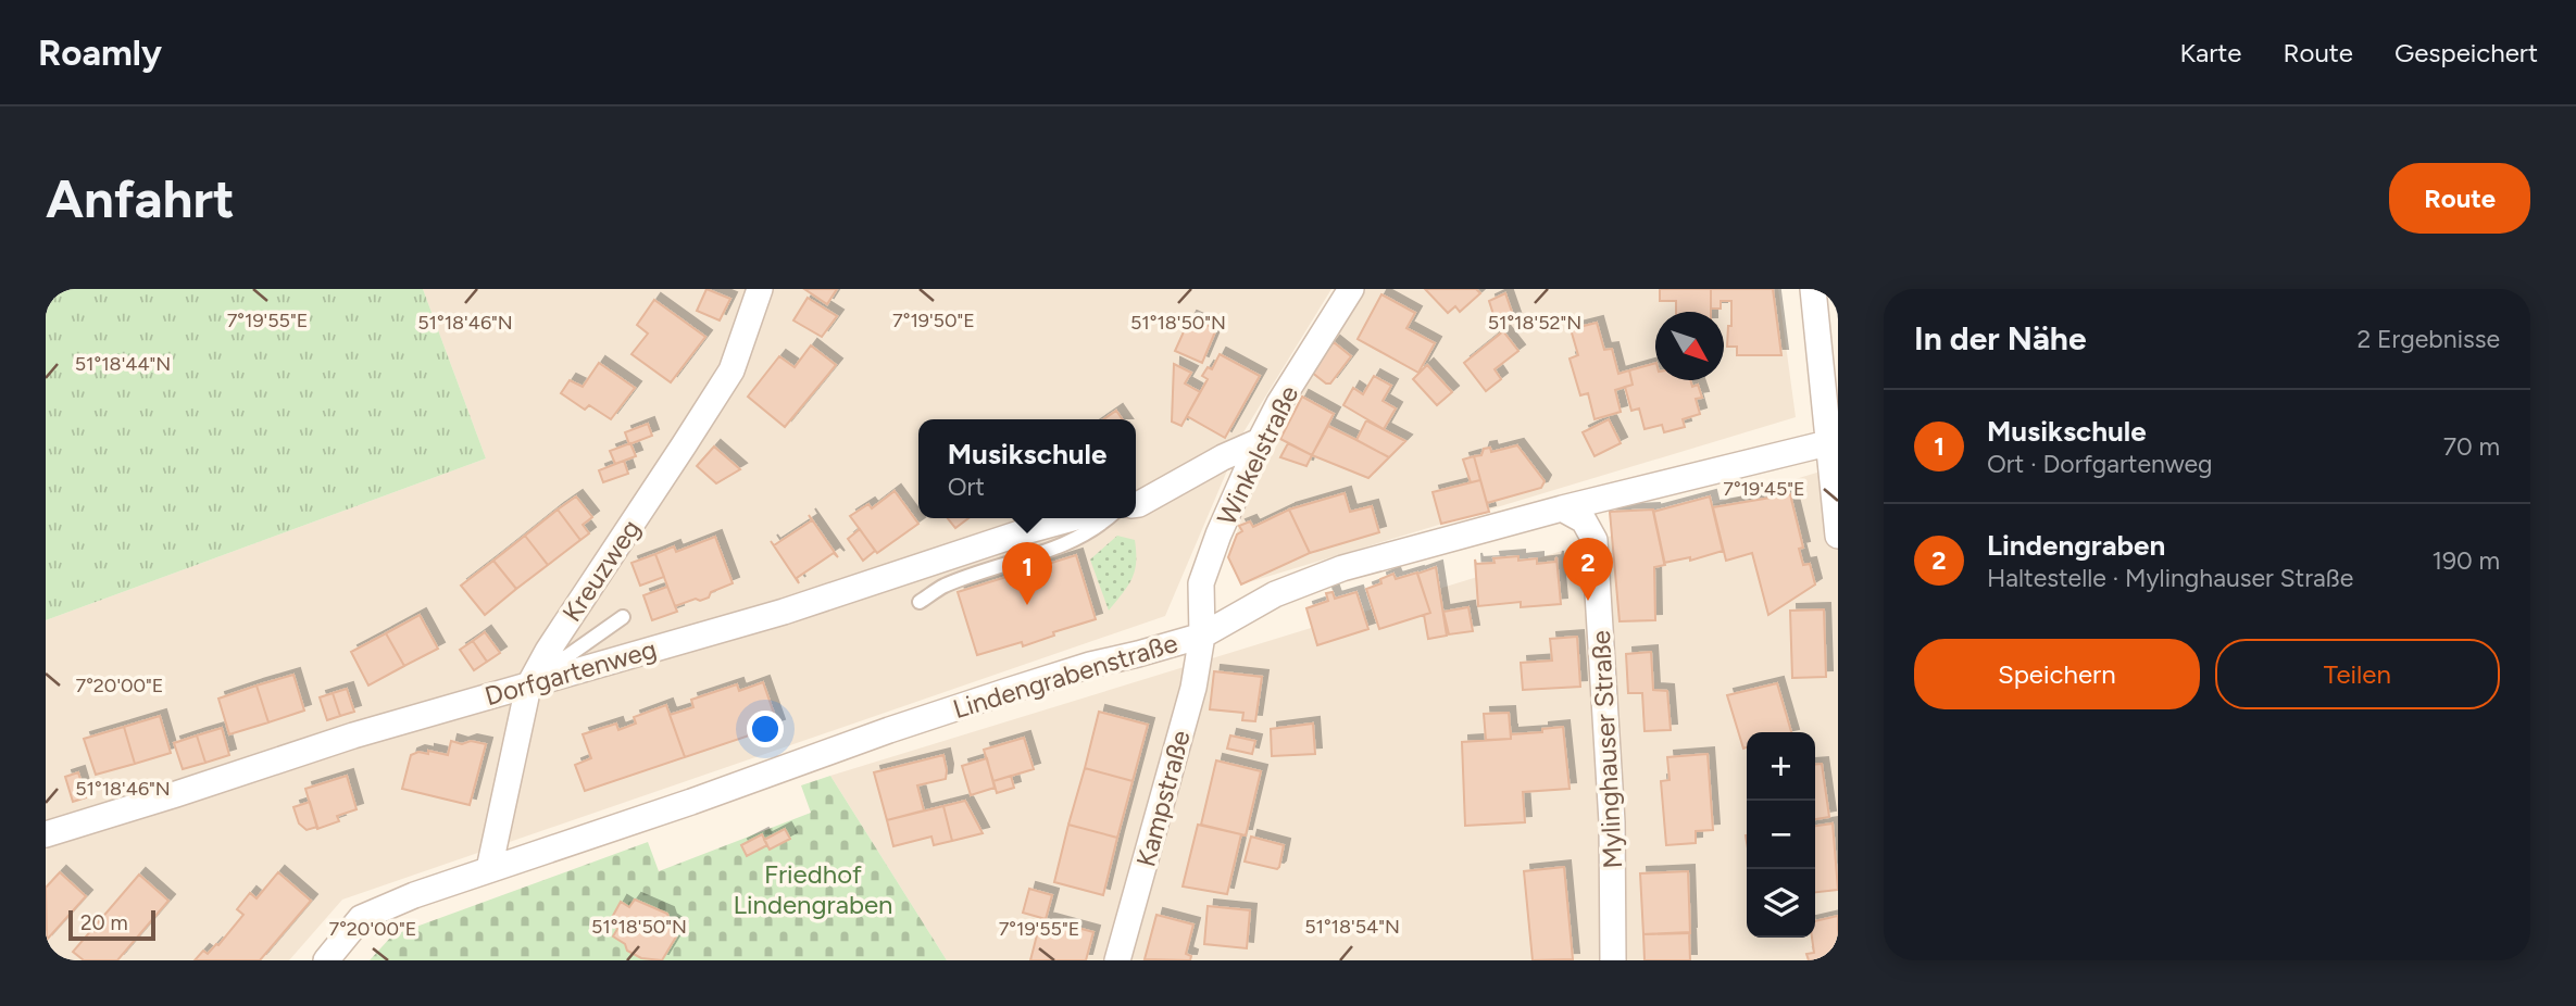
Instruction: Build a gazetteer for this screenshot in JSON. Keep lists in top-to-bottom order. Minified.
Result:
{"streets":{"street":["Winkelstraße","Kreuzweg","Dorfgartenweg","Lindengrabenstraße","Mylinghauser Straße","Kampstraße"]},"crossings":[["Winkelstraße","Lindengrabenstraße"],["Winkelstraße","Kampstraße"],["Kreuzweg","Dorfgartenweg"],["Kreuzweg","Lindengrabenstraße"],["Lindengrabenstraße","Mylinghauser Straße"],["Lindengrabenstraße","Kampstraße"]],"parks":["Friedhof Lindengraben"],"scale_bar":"20 m","north":"bottom right","page":{"header":"Roamly","nav":["Karte","Route","Gespeichert"],"buttons":["Route",["Speichern","Teilen"]],"title":"Anfahrt","heading":["In der Nähe","2 Ergebnisse"],"list":[{"mark":"1","name":"Musikschule","note":"Ort · Dorfgartenweg","value":"70 m"},{"mark":"2","name":"Lindengraben","note":"Haltestelle · Mylinghauser Straße","value":"190 m"}],"popup":["Musikschule","Ort"],"pins":["2","1"],"map_buttons":["+","−"],"scale":"20 m"},"coordinates":["7°19'50\"E","7°19'55\"E","51°18'46\"N","51°18'50\"N","51°18'52\"N","51°18'44\"N","7°19'45\"E","7°20'00\"E","51°18'54\"N"]}
